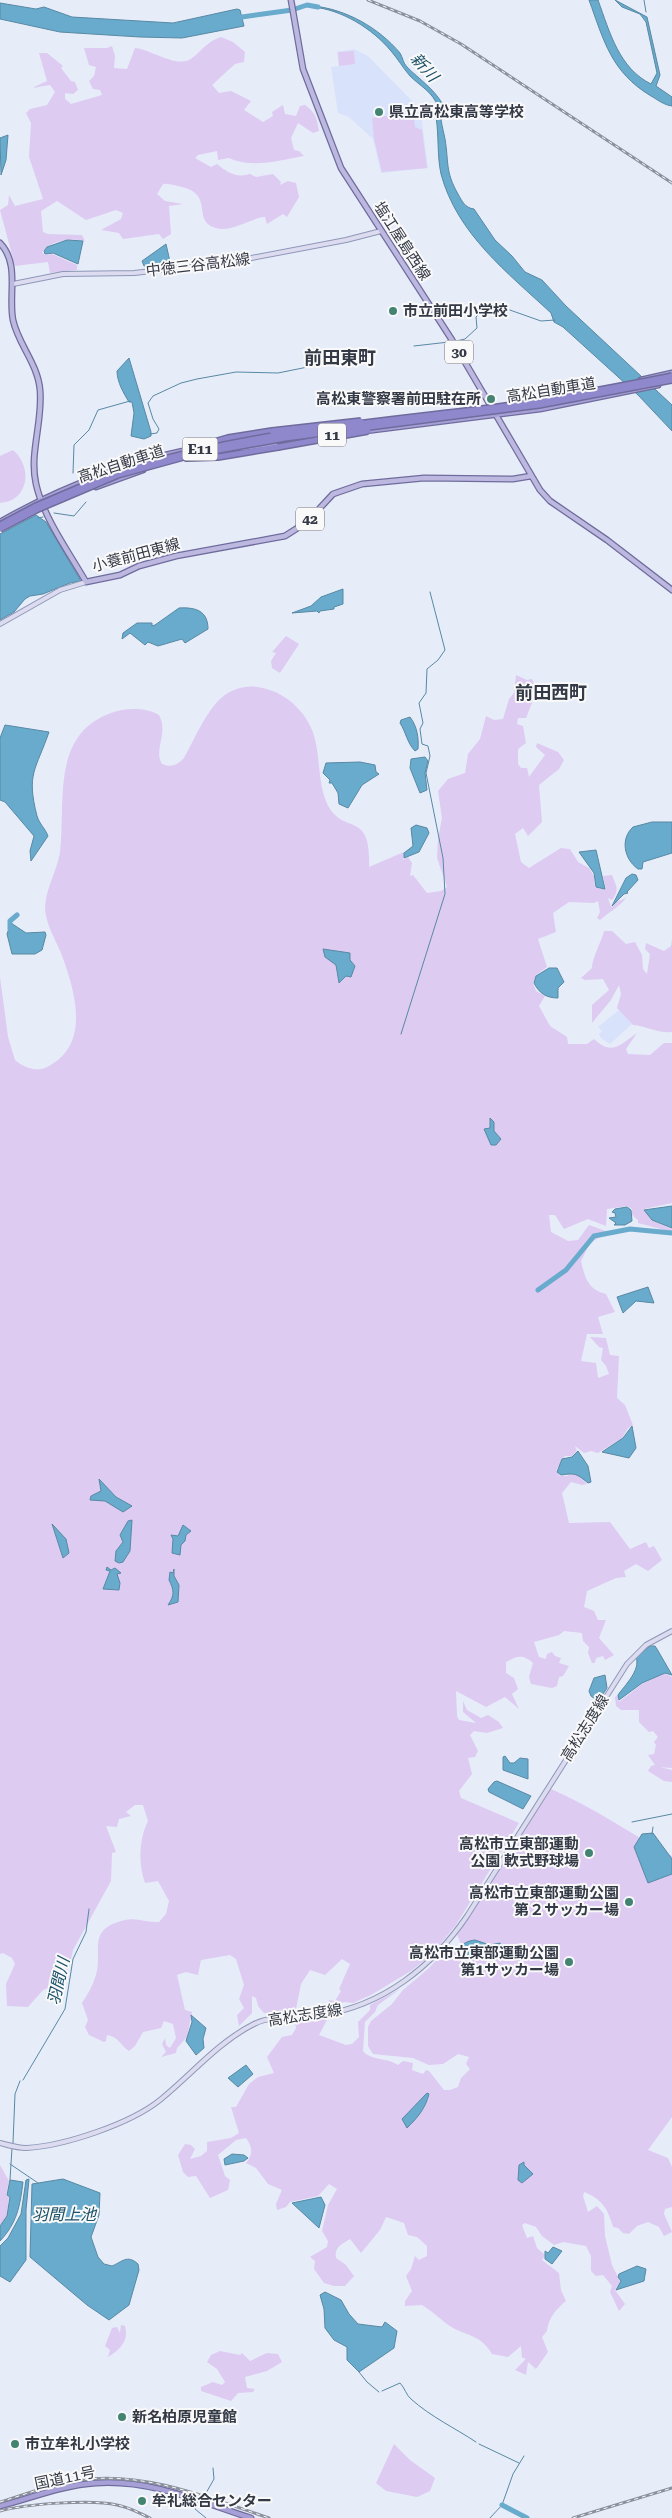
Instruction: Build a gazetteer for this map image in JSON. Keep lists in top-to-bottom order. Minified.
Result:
{"streets":{"highway":["高松自動車道","11","E11","国道11号"],"main road":["塩江屋島西線","中徳三谷高松線","30","42","小蓑前田東線","高松志度線"]},"crossings":[["塩江屋島西線","中徳三谷高松線"],["塩江屋島西線","11"],["塩江屋島西線","小蓑前田東線"],["中徳三谷高松線","小蓑前田東線"],["高松自動車道","11"],["11","小蓑前田東線"]],"districts":["前田東町","前田西町"],"water":["新川","羽間川","羽間上池"],"places":["県立高松東高等学校","市立前田小学校","高松東警察署前田駐在所","高松市立東部運動 公園 軟式野球場","高松市立東部運動公園 第２サッカー場","高松市立東部運動公園 第1サッカー場","新名柏原児童館","市立牟礼小学校","牟礼総合センター"]}
